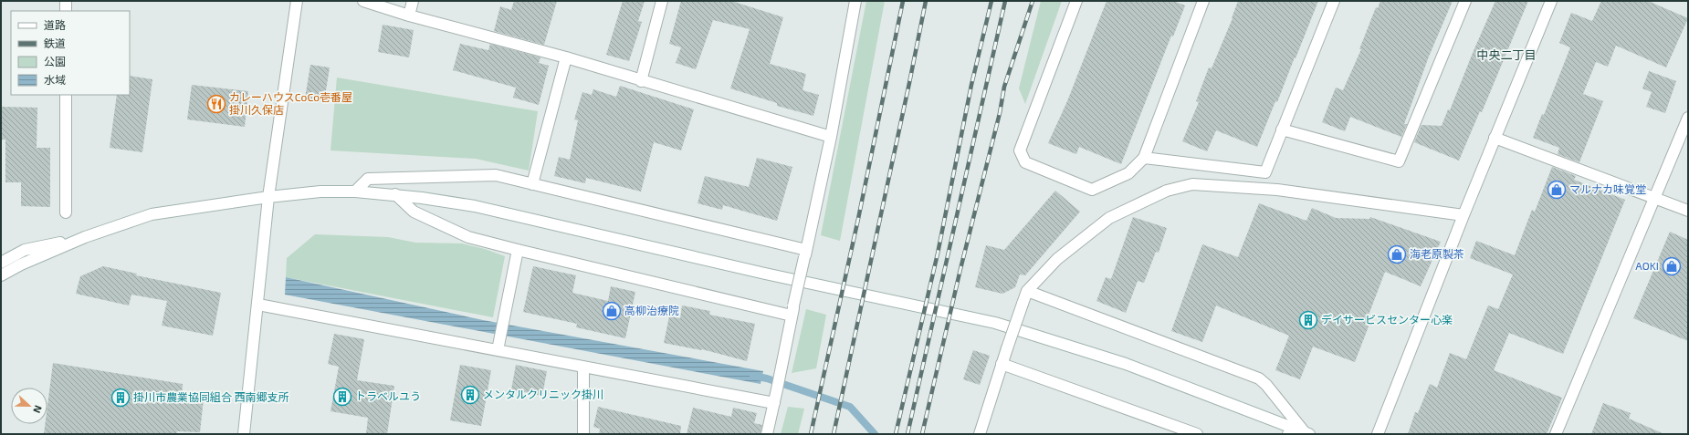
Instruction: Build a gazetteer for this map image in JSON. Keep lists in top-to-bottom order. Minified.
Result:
{"districts":["中央二丁目"],"places":{"restaurant":["カレーハウスCoCo壱番屋 掛川久保店"],"shop":["マルナカ味覚堂","海老原製茶","AOKI","高柳治療院"],"building":["デイサービスセンター心楽","メンタルクリニック掛川","トラベルユう","掛川市農業協同組合 西南郷支所"]},"legend":["道路","鉄道","公園","水域"],"north":"right"}
